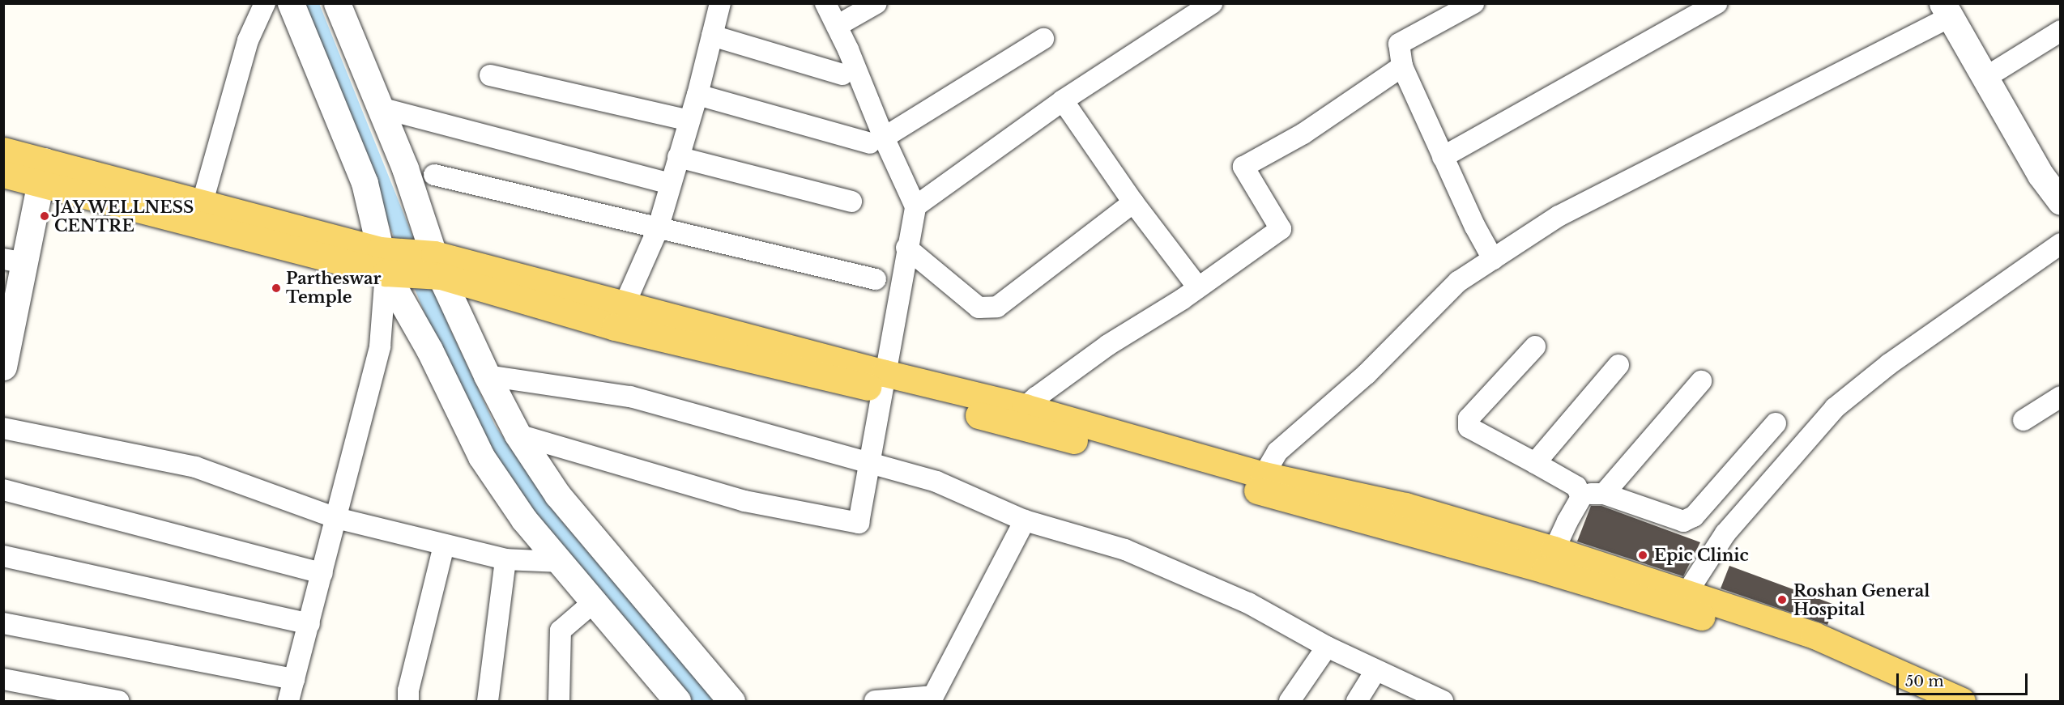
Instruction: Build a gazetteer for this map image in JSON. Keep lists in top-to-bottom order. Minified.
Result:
{"places":["JAY WELLNESS CENTRE","Partheswar Temple","Epic Clinic","Roshan General Hospital"],"scale_bar":"50 m"}
